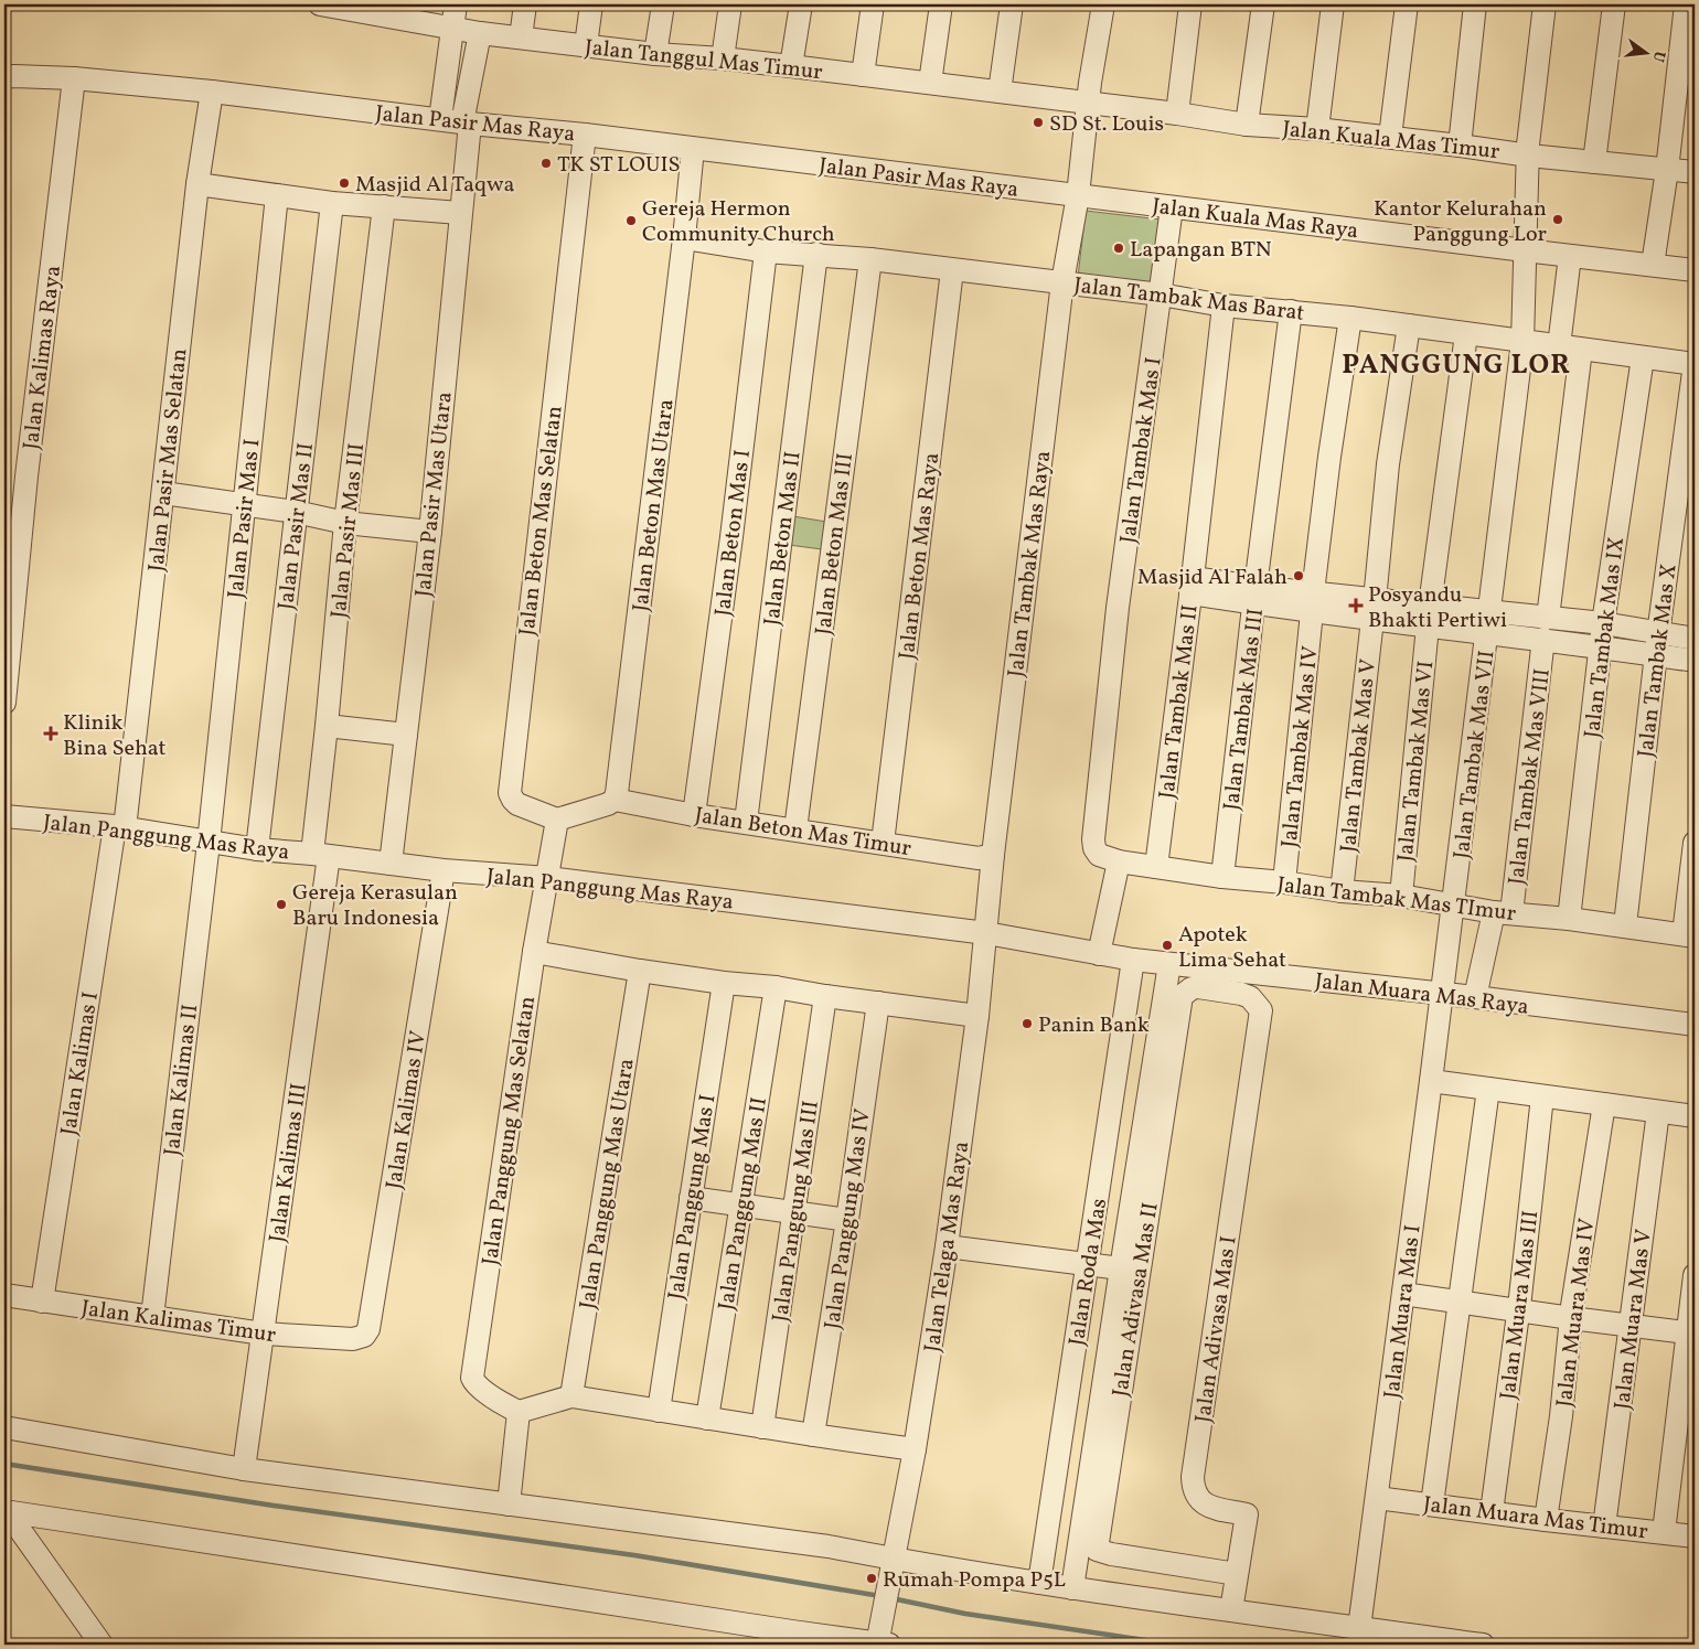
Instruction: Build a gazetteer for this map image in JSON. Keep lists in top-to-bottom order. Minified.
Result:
{"streets":{"street":["Jalan Tanggul Mas Timur","Jalan Pasir Mas Raya","Jalan Kuala Mas Timur","Jalan Kuala Mas Raya","Jalan Tambak Mas Barat","Jalan Kalimas Raya","Jalan Tambak Mas I","Jalan Pasir Mas Selatan","Jalan Pasir Mas Utara","Jalan Beton Mas Utara","Jalan Pasir Mas I","Jalan Beton Mas Selatan","Jalan Pasir Mas II","Jalan Pasir Mas III","Jalan Beton Mas I","Jalan Beton Mas II","Jalan Beton Mas III","Jalan Beton Mas Raya","Jalan Tambak Mas Raya","Jalan Tambak Mas IX","Jalan Tambak Mas X","Jalan Tambak Mas II","Jalan Tambak Mas III","Jalan Tambak Mas IV","Jalan Tambak Mas VII","Jalan Tambak Mas V","Jalan Tambak Mas VI","Jalan Tambak Mas VIII","Jalan Beton Mas Timur","Jalan Panggung Mas Raya","Jalan Tambak Mas TImur","Jalan Muara Mas Raya","Jalan Kalimas I","Jalan Kalimas II","Jalan Kalimas IV","Jalan Panggung Mas Selatan","Jalan Kalimas III","Jalan Panggung Mas Utara","Jalan Panggung Mas I","Jalan Panggung Mas II","Jalan Panggung Mas III","Jalan Panggung Mas IV","Jalan Telaga Mas Raya","Jalan Roda Mas","Jalan Adivasa Mas II","Jalan Muara Mas III","Jalan Muara Mas I","Jalan Muara Mas IV","Jalan Muara Mas V","Jalan Kalimas Timur","Jalan Adivasa Mas I","Jalan Muara Mas Timur"]},"crossings":[["Jalan Tanggul Mas Timur","Jalan Kuala Mas Timur"],["Jalan Tanggul Mas Timur","Jalan Pasir Mas Utara"],["Jalan Tanggul Mas Timur","Jalan Tambak Mas Raya"],["Jalan Pasir Mas Raya","Jalan Kuala Mas Raya"],["Jalan Pasir Mas Raya","Jalan Kalimas Raya"],["Jalan Pasir Mas Raya","Jalan Pasir Mas Selatan"],["Jalan Pasir Mas Raya","Jalan Pasir Mas Utara"],["Jalan Pasir Mas Raya","Jalan Beton Mas Utara"],["Jalan Pasir Mas Raya","Jalan Beton Mas Selatan"],["Jalan Pasir Mas Raya","Jalan Tambak Mas Raya"],["Jalan Kuala Mas Timur","Jalan Tambak Mas Raya"],["Jalan Kuala Mas Timur","Jalan Tambak Mas VII"],["Jalan Kuala Mas Raya","Jalan Tambak Mas I"],["Jalan Kuala Mas Raya","Jalan Tambak Mas Raya"],["Jalan Kuala Mas Raya","Jalan Tambak Mas VII"],["Jalan Tambak Mas Barat","Jalan Tambak Mas I"],["Jalan Tambak Mas Barat","Jalan Beton Mas Utara"],["Jalan Tambak Mas Barat","Jalan Beton Mas I"],["Jalan Tambak Mas Barat","Jalan Beton Mas II"],["Jalan Tambak Mas Barat","Jalan Beton Mas III"],["Jalan Tambak Mas Barat","Jalan Beton Mas Raya"],["Jalan Tambak Mas Barat","Jalan Tambak Mas Raya"],["Jalan Tambak Mas Barat","Jalan Tambak Mas IX"],["Jalan Tambak Mas Barat","Jalan Tambak Mas X"],["Jalan Tambak Mas Barat","Jalan Tambak Mas II"],["Jalan Tambak Mas Barat","Jalan Tambak Mas III"],["Jalan Tambak Mas Barat","Jalan Tambak Mas IV"],["Jalan Tambak Mas Barat","Jalan Tambak Mas VII"],["Jalan Tambak Mas Barat","Jalan Tambak Mas V"],["Jalan Tambak Mas Barat","Jalan Tambak Mas VI"],["Jalan Tambak Mas Barat","Jalan Tambak Mas VIII"],["Jalan Tambak Mas I","Jalan Tambak Mas TImur"],["Jalan Pasir Mas Selatan","Jalan Panggung Mas Raya"],["Jalan Pasir Mas Selatan","Jalan Kalimas I"],["Jalan Pasir Mas Utara","Jalan Panggung Mas Raya"],["Jalan Beton Mas Utara","Jalan Beton Mas Timur"],["Jalan Pasir Mas I","Jalan Panggung Mas Raya"],["Jalan Pasir Mas I","Jalan Kalimas II"],["Jalan Pasir Mas II","Jalan Panggung Mas Raya"],["Jalan Pasir Mas III","Jalan Panggung Mas Raya"],["Jalan Pasir Mas III","Jalan Kalimas III"],["Jalan Beton Mas I","Jalan Beton Mas Timur"],["Jalan Beton Mas II","Jalan Beton Mas Timur"],["Jalan Beton Mas III","Jalan Beton Mas Timur"],["Jalan Beton Mas Raya","Jalan Beton Mas Timur"],["Jalan Tambak Mas Raya","Jalan Beton Mas Timur"],["Jalan Tambak Mas Raya","Jalan Panggung Mas Raya"],["Jalan Tambak Mas Raya","Jalan Muara Mas Raya"],["Jalan Tambak Mas Raya","Jalan Telaga Mas Raya"],["Jalan Tambak Mas IX","Jalan Tambak Mas TImur"],["Jalan Tambak Mas X","Jalan Tambak Mas TImur"],["Jalan Tambak Mas II","Jalan Tambak Mas TImur"],["Jalan Tambak Mas III","Jalan Tambak Mas TImur"],["Jalan Tambak Mas IV","Jalan Tambak Mas TImur"],["Jalan Tambak Mas VII","Jalan Tambak Mas TImur"],["Jalan Tambak Mas VII","Jalan Muara Mas Raya"],["Jalan Tambak Mas VII","Jalan Muara Mas I"],["Jalan Tambak Mas V","Jalan Tambak Mas TImur"],["Jalan Tambak Mas VI","Jalan Tambak Mas TImur"],["Jalan Tambak Mas VIII","Jalan Tambak Mas TImur"],["Jalan Tambak Mas VIII","Jalan Muara Mas Raya"],["Jalan Panggung Mas Raya","Jalan Muara Mas Raya"],["Jalan Panggung Mas Raya","Jalan Kalimas I"],["Jalan Panggung Mas Raya","Jalan Kalimas II"],["Jalan Panggung Mas Raya","Jalan Kalimas IV"],["Jalan Panggung Mas Raya","Jalan Panggung Mas Selatan"],["Jalan Panggung Mas Raya","Jalan Kalimas III"],["Jalan Panggung Mas Raya","Jalan Telaga Mas Raya"],["Jalan Muara Mas Raya","Jalan Telaga Mas Raya"],["Jalan Muara Mas Raya","Jalan Roda Mas"],["Jalan Muara Mas Raya","Jalan Muara Mas I"],["Jalan Kalimas I","Jalan Kalimas Timur"],["Jalan Kalimas II","Jalan Kalimas Timur"],["Jalan Kalimas IV","Jalan Kalimas Timur"],["Jalan Kalimas III","Jalan Kalimas Timur"],["Jalan Adivasa Mas II","Jalan Adivasa Mas I"],["Jalan Muara Mas III","Jalan Muara Mas Timur"],["Jalan Muara Mas I","Jalan Muara Mas Timur"],["Jalan Muara Mas IV","Jalan Muara Mas Timur"],["Jalan Muara Mas V","Jalan Muara Mas Timur"]],"districts":["PANGGUNG LOR"],"places":{"other":["SD St. Louis","TK ST LOUIS","Masjid Al Taqwa","Kantor Kelurahan Panggung Lor","Gereja Hermon Community Church","Lapangan BTN","Masjid Al Falah","Gereja Kerasulan Baru Indonesia","Apotek Lima Sehat","Panin Bank","Rumah Pompa P5L"],"health":["Posyandu Bhakti Pertiwi","Klinik Bina Sehat"]},"north":"right"}
